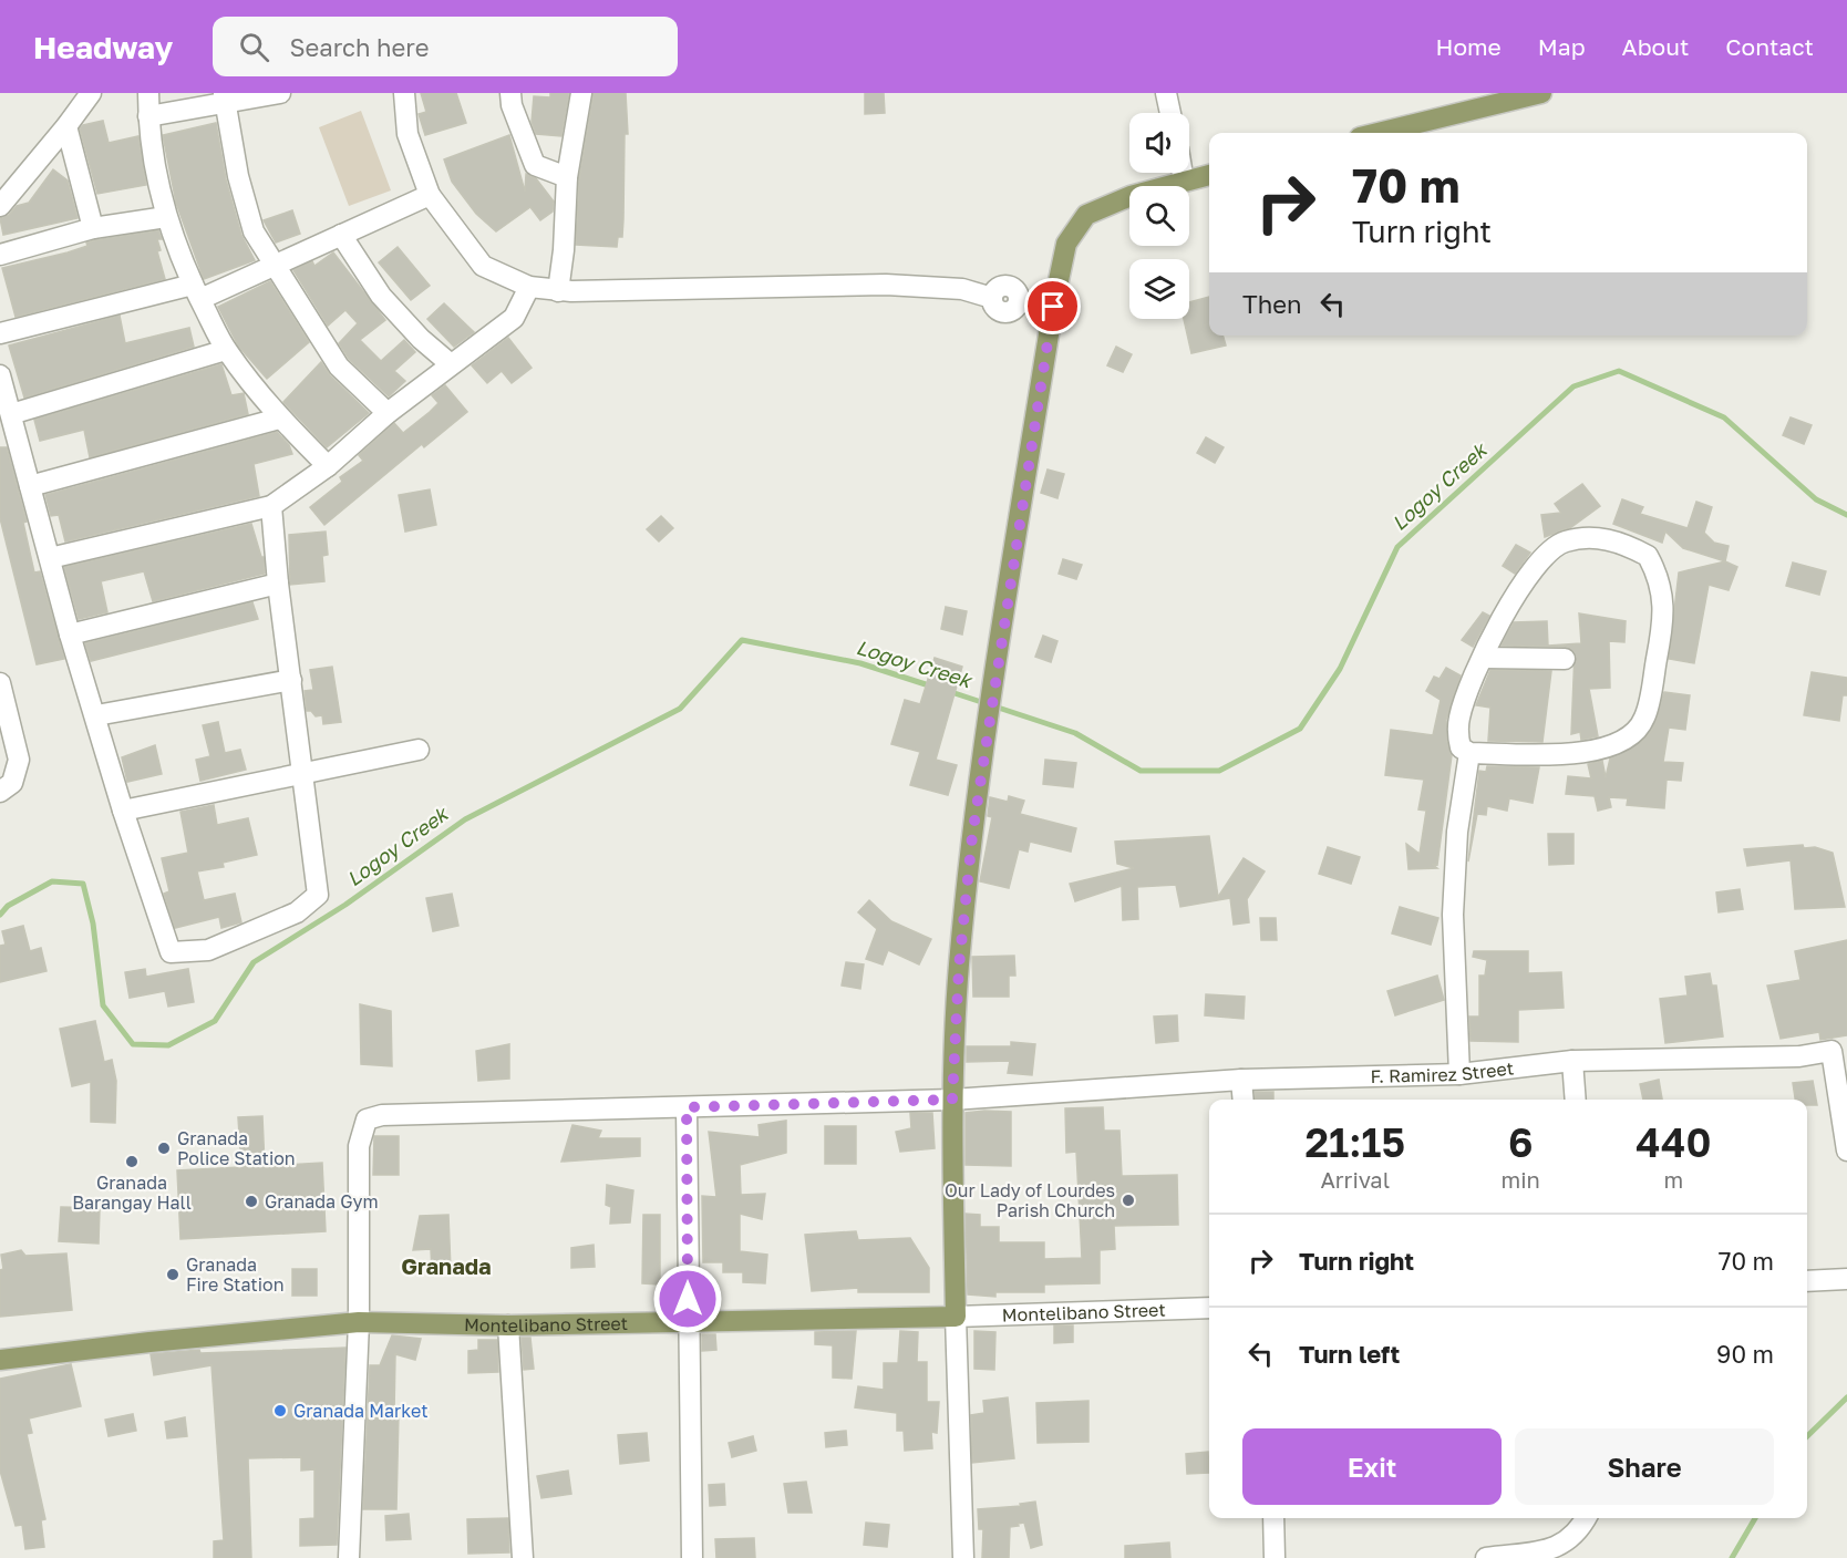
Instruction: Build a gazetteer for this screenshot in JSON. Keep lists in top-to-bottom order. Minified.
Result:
{"streets":{"main road":["Montelibano Street"],"street":["F. Ramirez Street"]},"crossings":[["F. Ramirez Street","Montelibano Street"]],"districts":["Granada"],"water":["Logoy Creek"],"places":["Granada Police Station","Granada Barangay Hall","Our Lady of Lourdes Parish Church","Granada Gym","Granada Fire Station","Granada Market"],"page":{"header":"Headway","search":"Search here","nav":["Home","Map","About","Contact"],"turn":["70 m","Turn right"],"then":"Then","eta":["21:15","Arrival","6","min","440","m"],"list":[{"name":"Turn right","value":"70 m"},{"name":"Turn left","value":"90 m"}],"buttons":["Exit","Share"]}}
